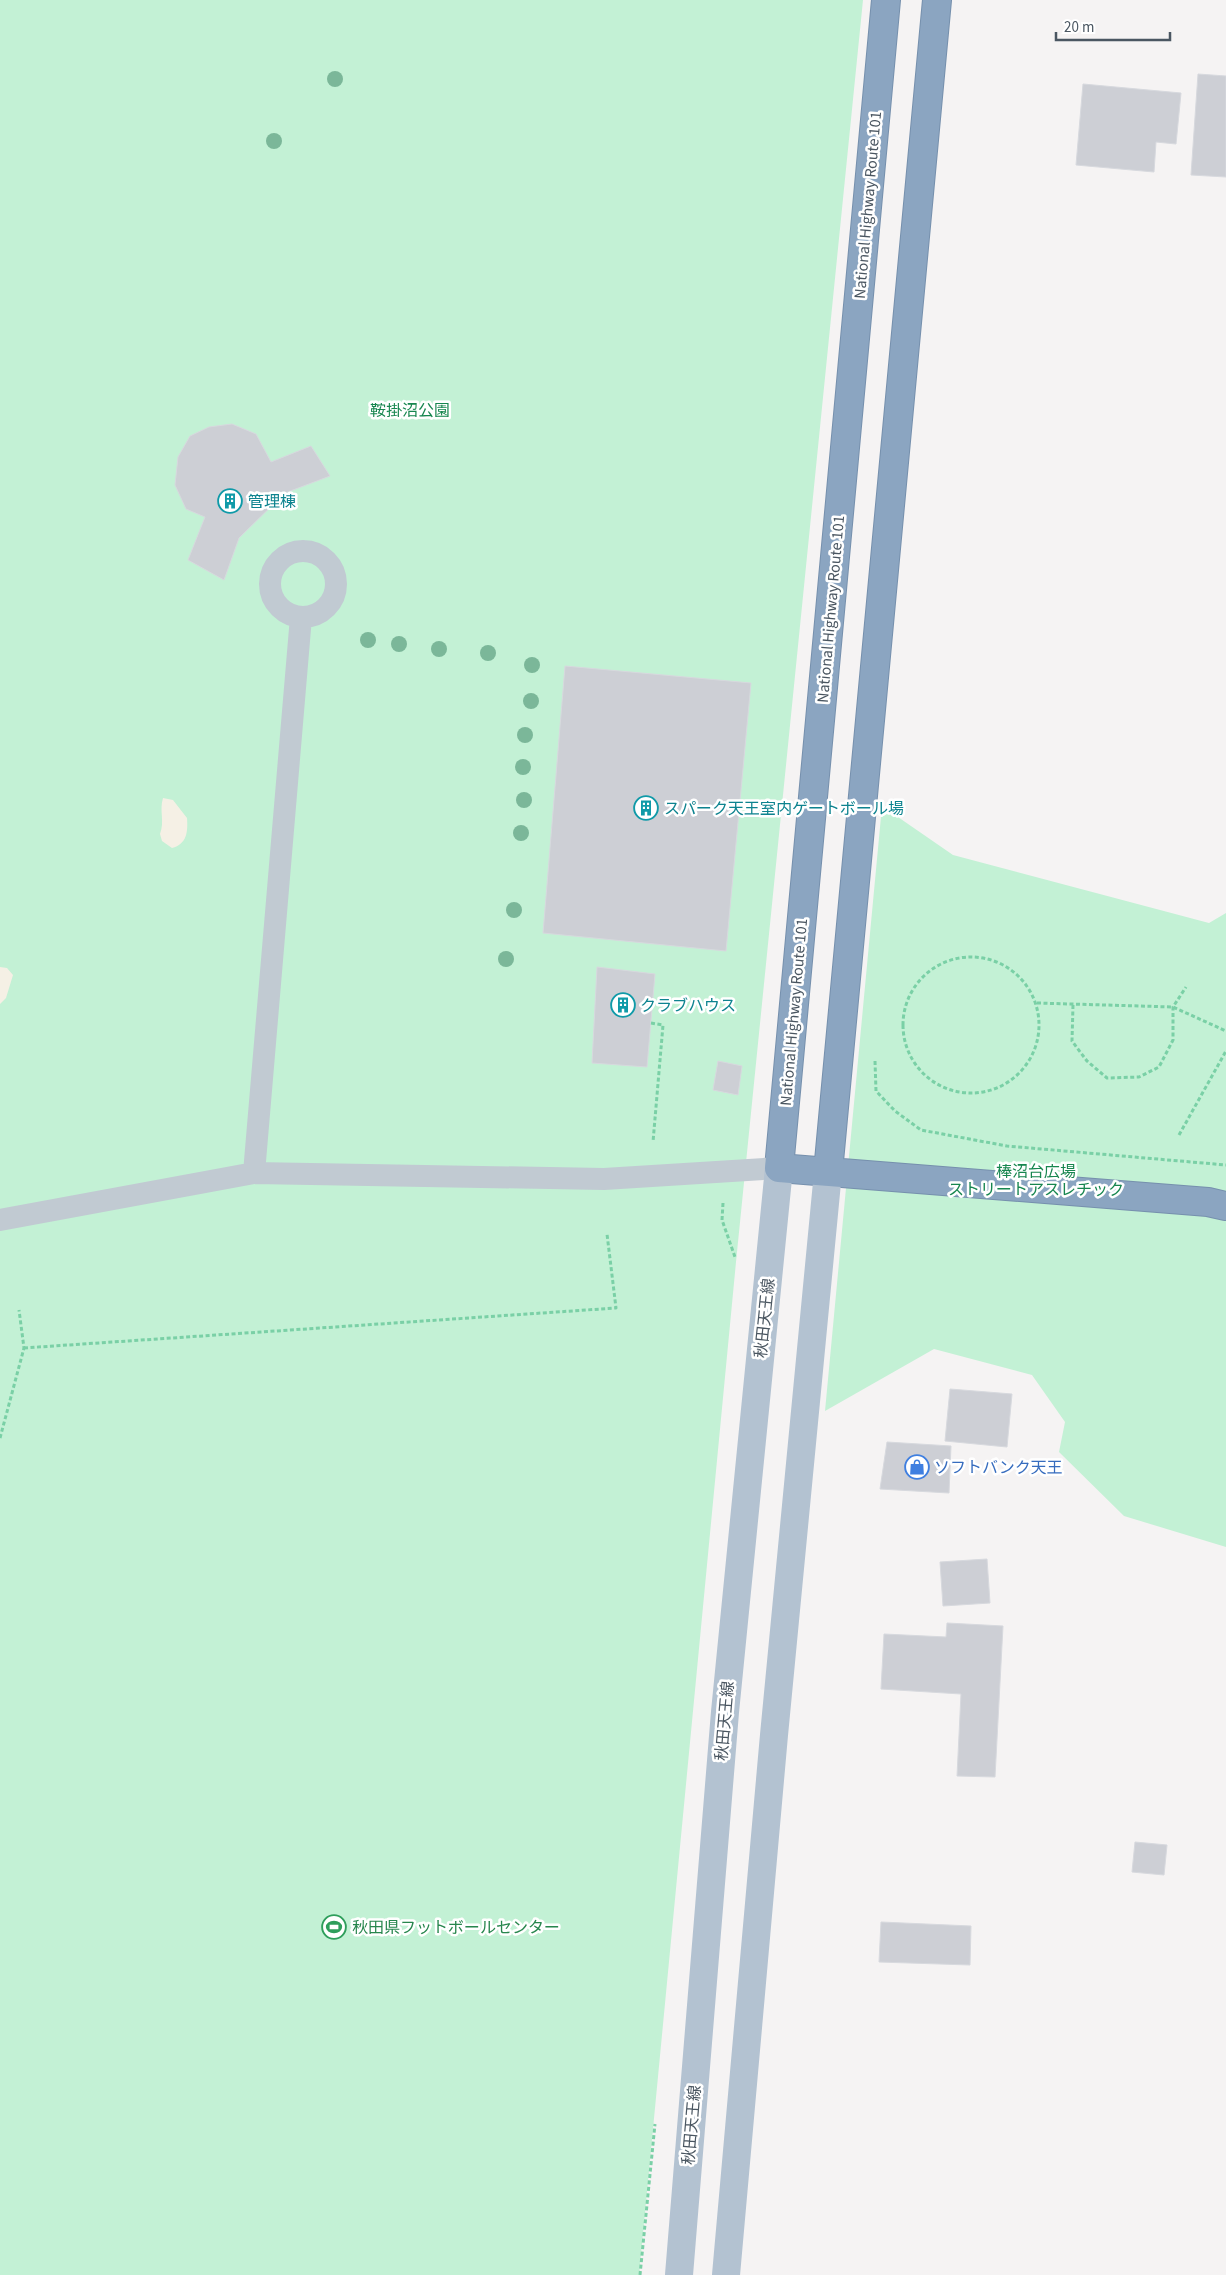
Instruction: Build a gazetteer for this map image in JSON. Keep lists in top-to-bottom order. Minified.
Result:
{"streets":{"highway":["National Highway Route 101"],"main road":["秋田天王線"]},"crossings":[["National Highway Route 101","秋田天王線"]],"parks":["鞍掛沼公園","棒沼台広場 ストリートアスレチック"],"places":{"building":["管理棟","スパーク天王室内ゲートボール場","クラブハウス"],"shop":["ソフトバンク天王"],"sports":["秋田県フットボールセンター"]},"scale_bar":"20 m"}
